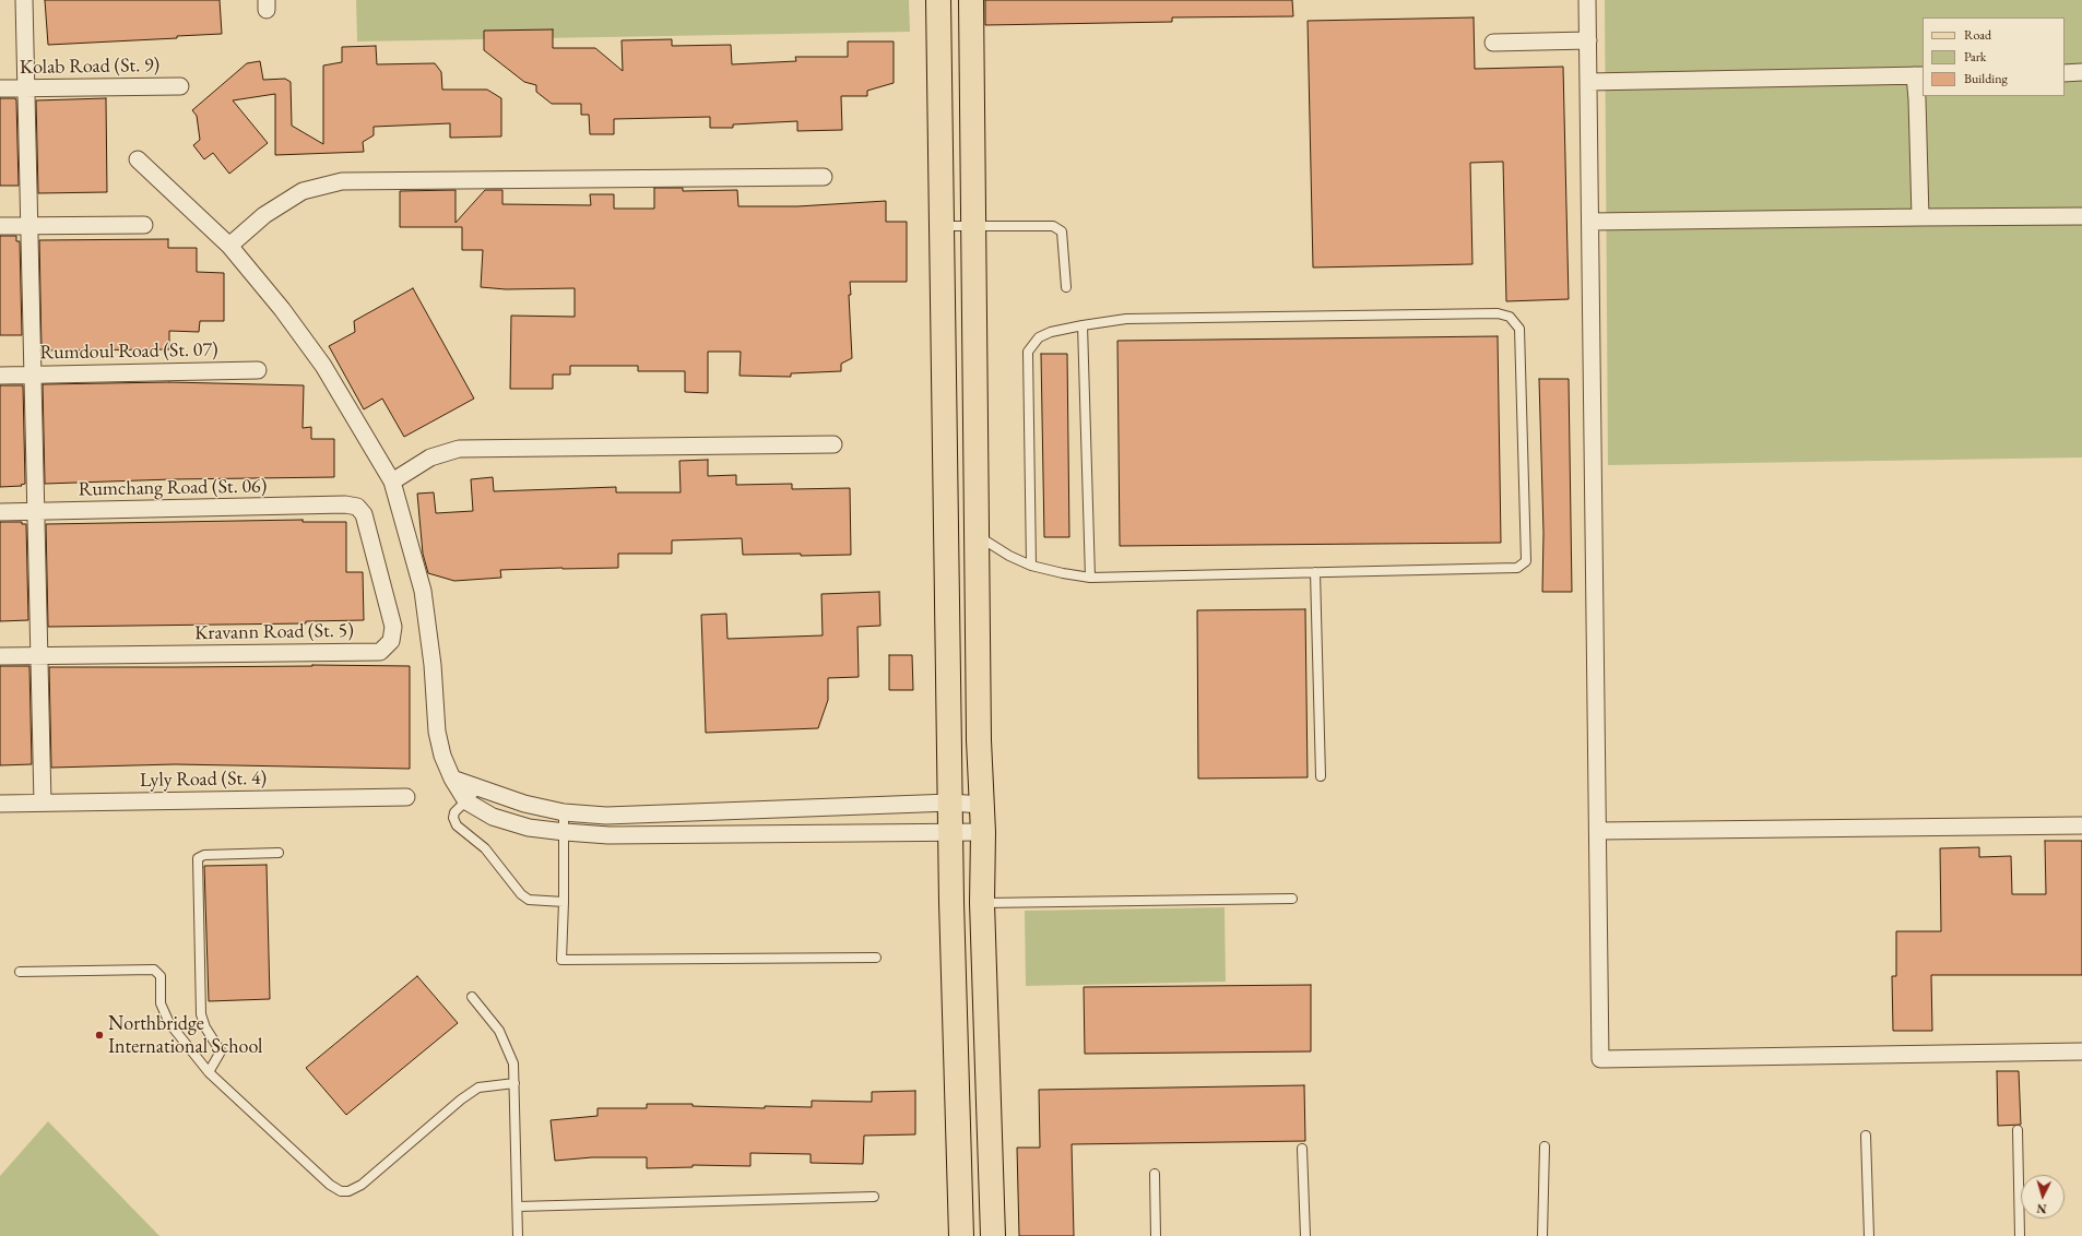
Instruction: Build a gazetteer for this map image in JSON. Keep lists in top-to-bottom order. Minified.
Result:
{"streets":{"street":["Kolab Road (St. 9)","Rumdoul Road (St. 07)","Rumchang Road (St. 06)","Kravann Road (St. 5)","Lyly Road (St. 4)"]},"crossings":[["Rumchang Road (St. 06)","Kravann Road (St. 5)"]],"places":["Northbridge International School"],"legend":["Road","Park","Building"],"north":"bottom"}
